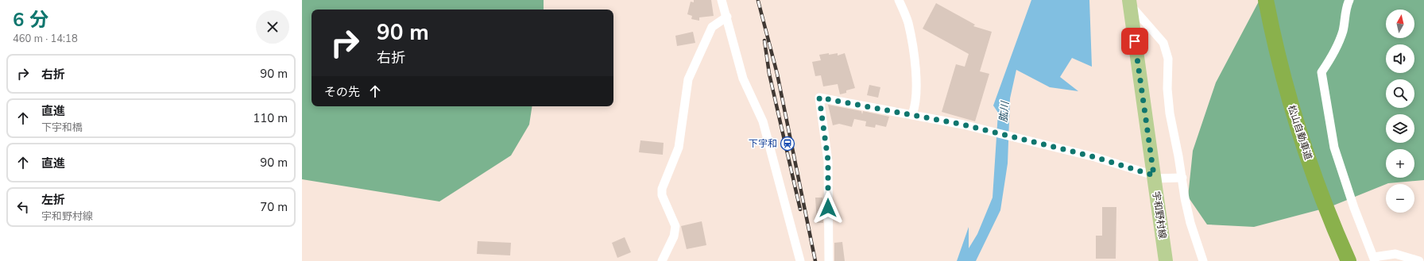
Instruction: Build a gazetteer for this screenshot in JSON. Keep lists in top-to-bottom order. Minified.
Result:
{"streets":{"highway":["松山自動車道"],"main road":["宇和野村線"]},"water":["肱川"],"places":{"station":["下宇和"]},"north":"top","page":{"heading":["6 分","460 m · 14:18"],"map_buttons":["+","−"],"turn":["90 m","右折"],"list":[{"name":"右折","value":"90 m"},{"name":"直進","note":"下宇和橋","value":"110 m"},{"name":"直進","value":"90 m"},{"name":"左折","note":"宇和野村線","value":"70 m"}],"then":"その先"}}
